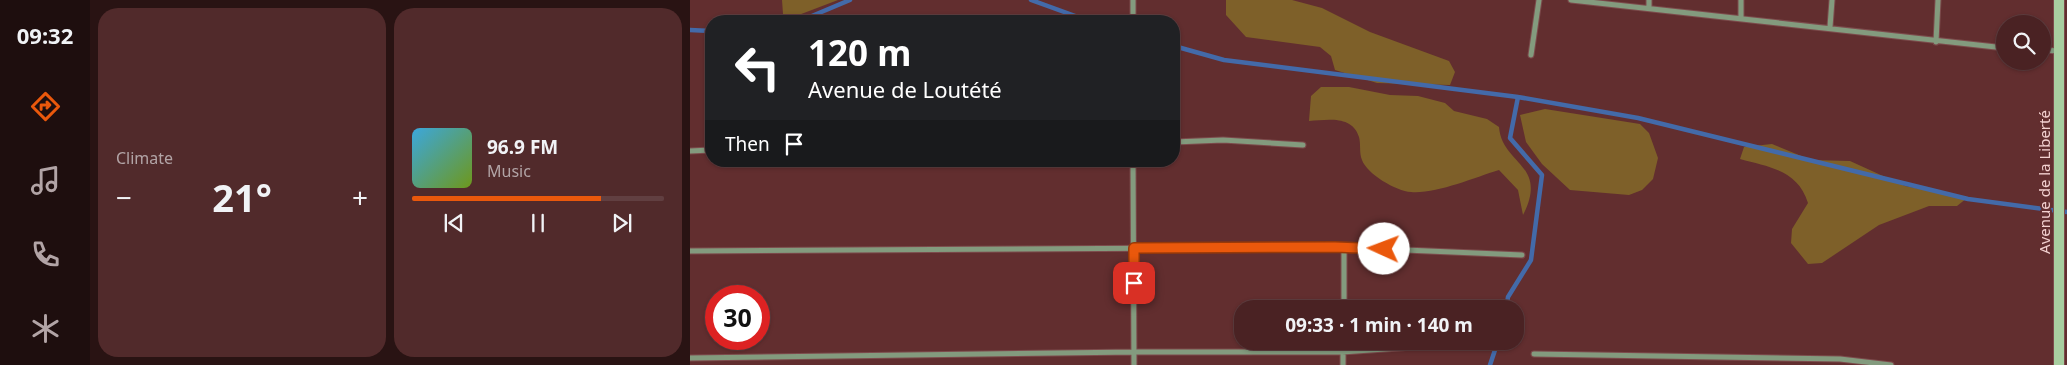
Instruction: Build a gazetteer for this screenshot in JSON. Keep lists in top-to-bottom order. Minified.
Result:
{"streets":{"street":["Avenue de la Liberté"]},"page":{"tabs":"09:32","tile":"Climate","turn":["120 m","Avenue de Loutété"],"then":"Then","song":["96.9 FM","Music"],"heat":["−","21°","+"],"limit":"30","trip":"09:33 · 1 min · 140 m"}}
